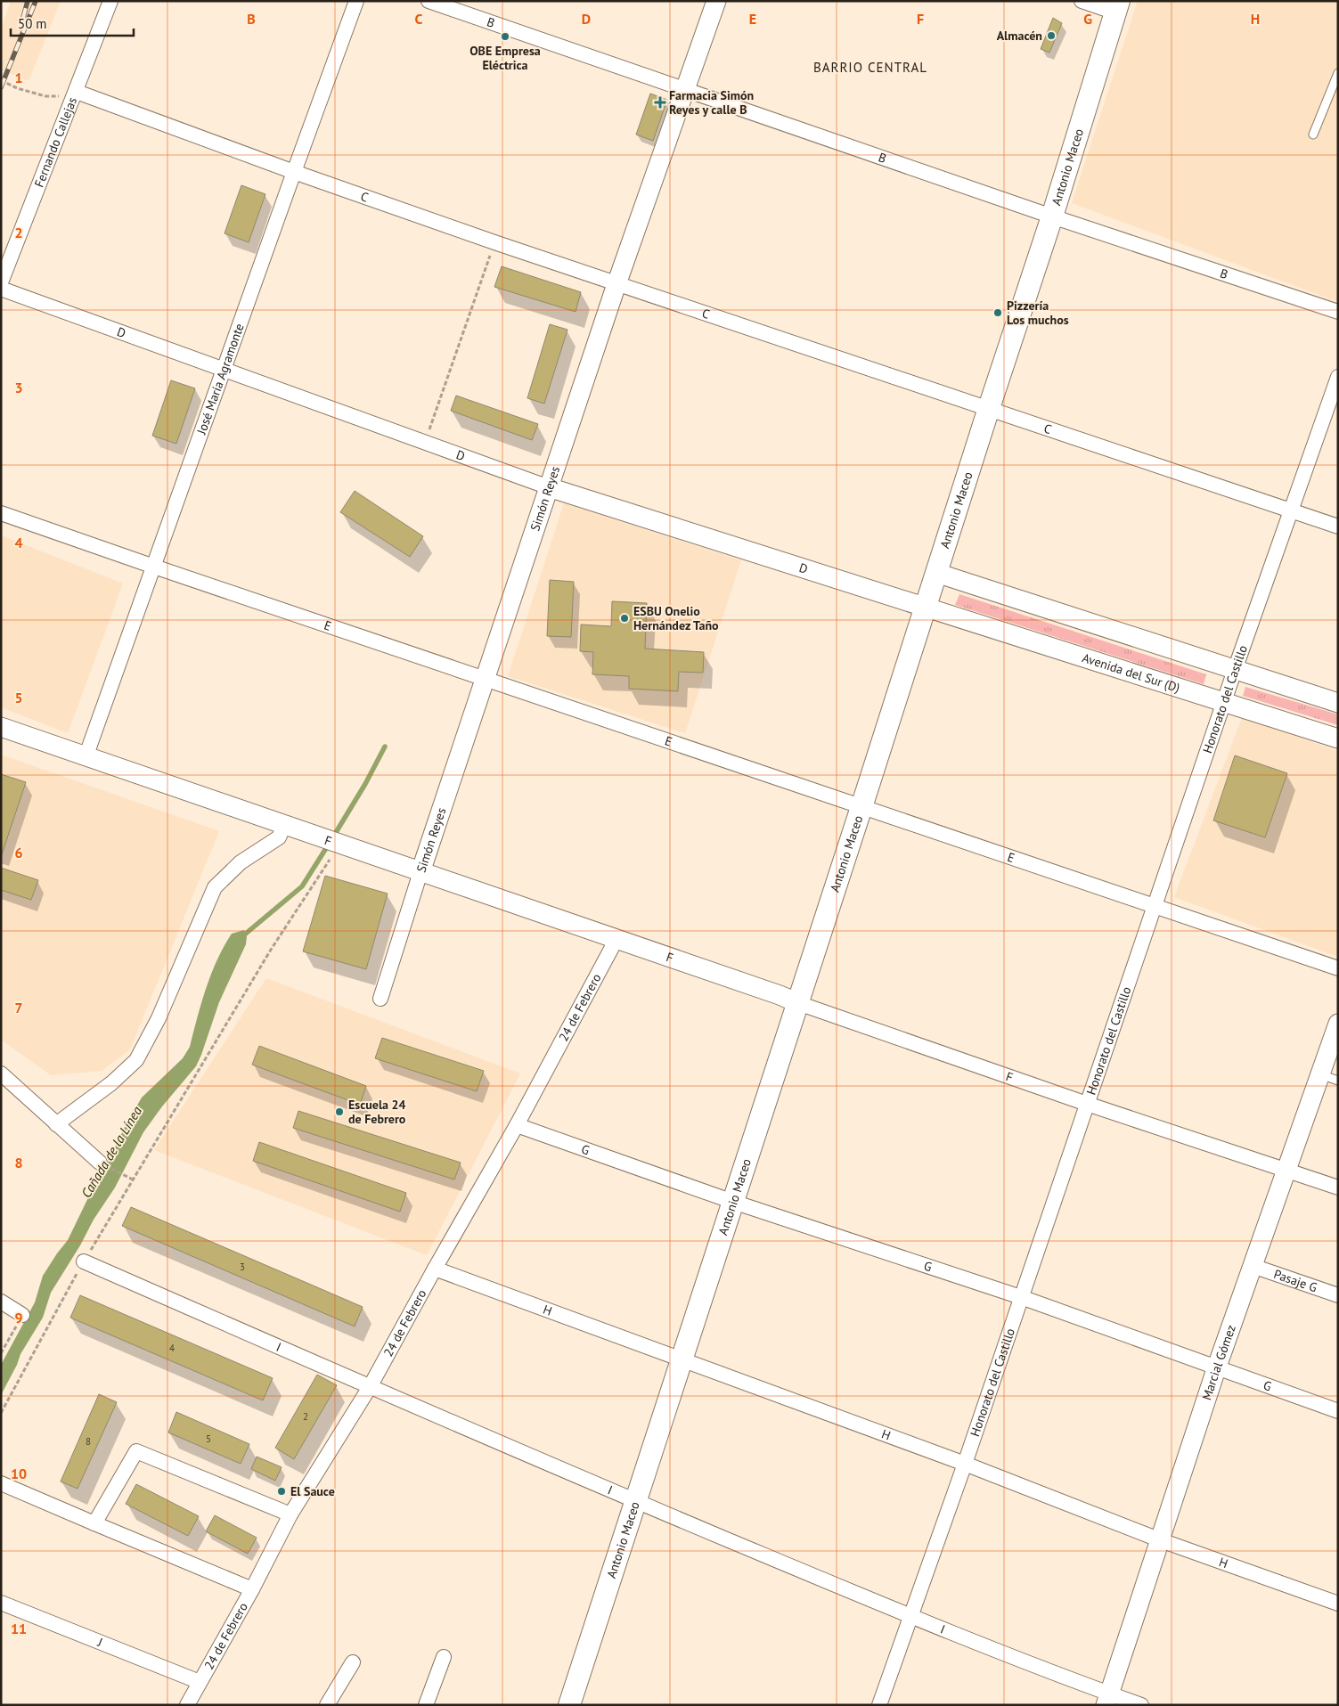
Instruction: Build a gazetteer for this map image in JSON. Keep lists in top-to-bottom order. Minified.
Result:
{"streets":{"main road":["Antonio Maceo"],"street":["B","Fernando Callejas","C","D","José María Agramonte","Simón Reyes","E","Avenida del Sur (D)","Honorato del Castillo","F","24 de Febrero","G","Pasaje G","H","I","Marcial Gómez","J"]},"crossings":[["B","Antonio Maceo"],["B","Simón Reyes"],["Fernando Callejas","C"],["Antonio Maceo","C"],["Antonio Maceo","D"],["Antonio Maceo","E"],["Antonio Maceo","Avenida del Sur (D)"],["Antonio Maceo","F"],["Antonio Maceo","G"],["Antonio Maceo","H"],["Antonio Maceo","I"],["C","José María Agramonte"],["C","Simón Reyes"],["C","Honorato del Castillo"],["D","José María Agramonte"],["D","Simón Reyes"],["D","Avenida del Sur (D)"],["José María Agramonte","E"],["José María Agramonte","F"],["Simón Reyes","E"],["Simón Reyes","F"],["E","Honorato del Castillo"],["Avenida del Sur (D)","Honorato del Castillo"],["Honorato del Castillo","F"],["Honorato del Castillo","G"],["Honorato del Castillo","H"],["Honorato del Castillo","I"],["F","24 de Febrero"],["F","Marcial Gómez"],["24 de Febrero","G"],["24 de Febrero","H"],["24 de Febrero","I"],["24 de Febrero","J"],["G","Marcial Gómez"],["Pasaje G","Marcial Gómez"],["H","Marcial Gómez"],["I","Marcial Gómez"]],"districts":["BARRIO CENTRAL"],"water":["Cañada de la Línea"],"places":{"other":["Almacén","OBE Empresa Eléctrica","Pizzería Los muchos","ESBU Onelio Hernández Taño","Escuela 24 de Febrero","El Sauce"],"health":["Farmacia Simón Reyes y calle B"]},"house_numbers":["3","4","2","5","8"],"scale_bar":"50 m","grid":{"columns":["B","C","D","E","F","G","H"],"rows":["1","2","3","4","5","6","7","8","9","10","11"]}}
